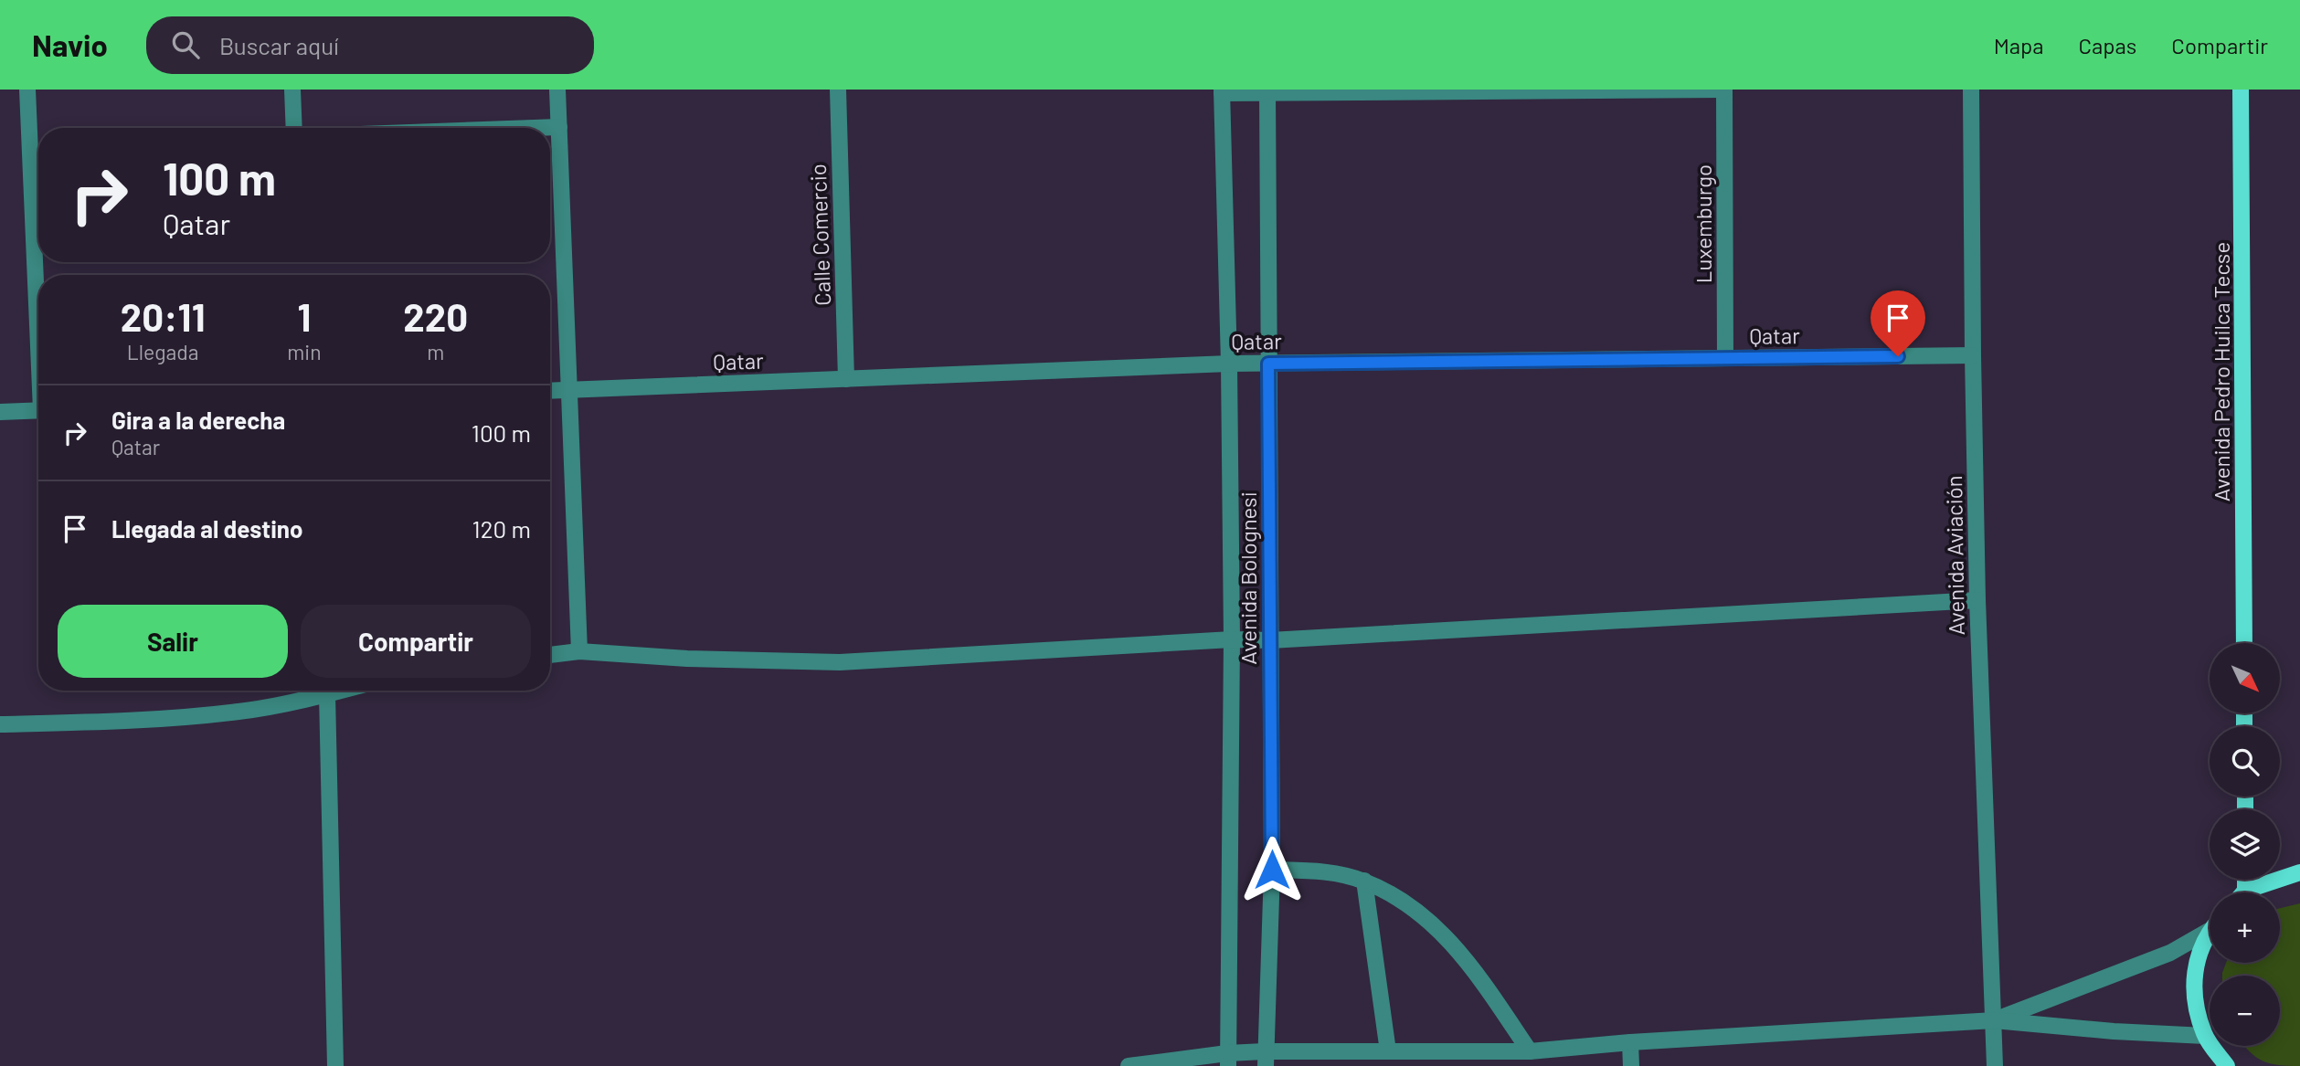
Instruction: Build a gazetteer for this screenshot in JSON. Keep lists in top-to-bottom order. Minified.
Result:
{"streets":{"main road":["Avenida Pedro Huilca Tecse"],"street":["Luxemburgo","Calle Comercio","Qatar","Avenida Aviación","Avenida Bolognesi"]},"crossings":[["Luxemburgo","Qatar"],["Calle Comercio","Qatar"],["Qatar","Avenida Aviación"],["Qatar","Avenida Bolognesi"]],"north":"bottom right","page":{"header":"Navio","search":"Buscar aquí","nav":["Mapa","Capas","Compartir"],"turn":["100 m","Qatar"],"eta":["20:11","Llegada","1","min","220","m"],"list":[{"name":"Gira a la derecha","note":"Qatar","value":"100 m"},{"name":"Llegada al destino","value":"120 m"}],"buttons":["Salir","Compartir"],"map_buttons":["+","−"]}}
